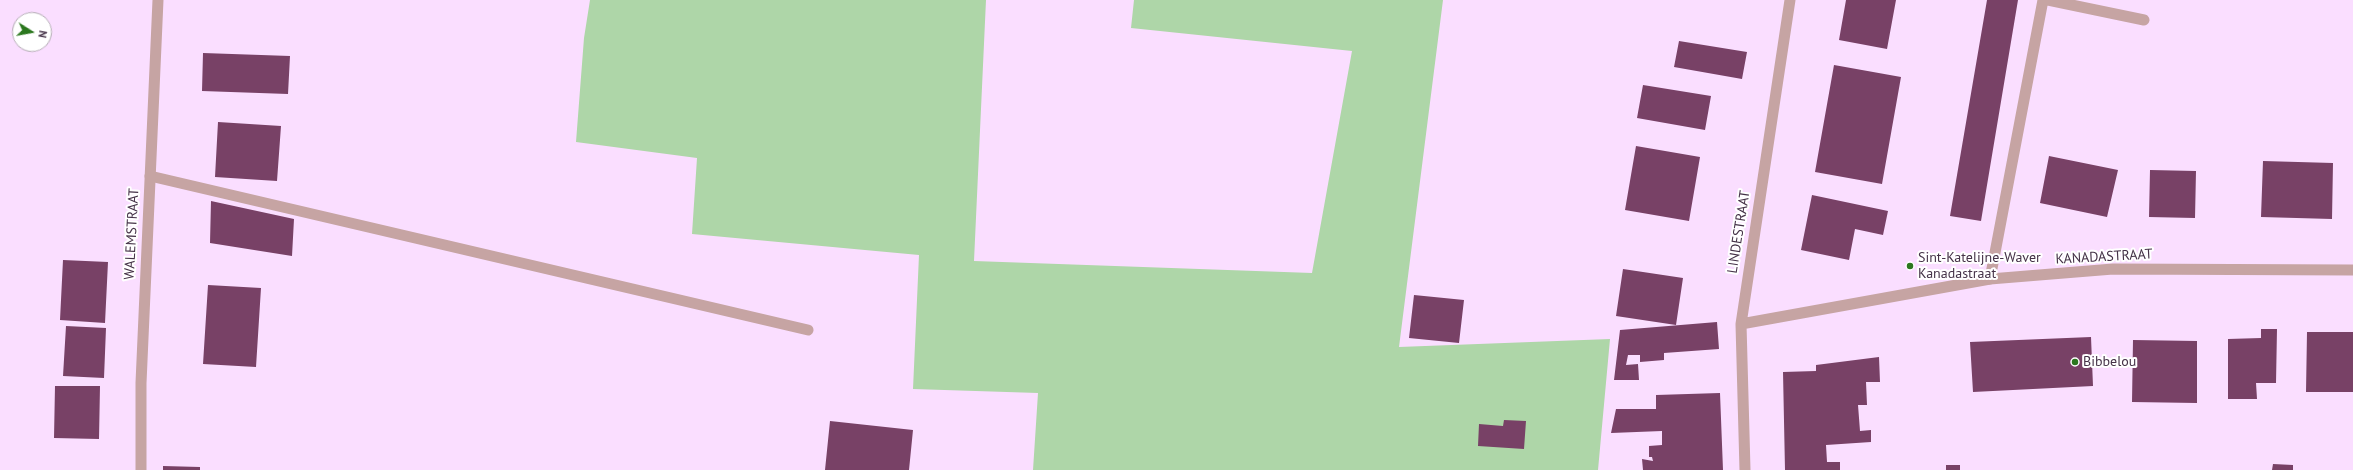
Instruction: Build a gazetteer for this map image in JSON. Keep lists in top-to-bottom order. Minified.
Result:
{"streets":{"street":["LINDESTRAAT","WALEMSTRAAT","KANADASTRAAT"]},"crossings":[["LINDESTRAAT","KANADASTRAAT"]],"places":["Sint-Katelijne-Waver Kanadastraat","Bibbelou"],"north":"right"}
